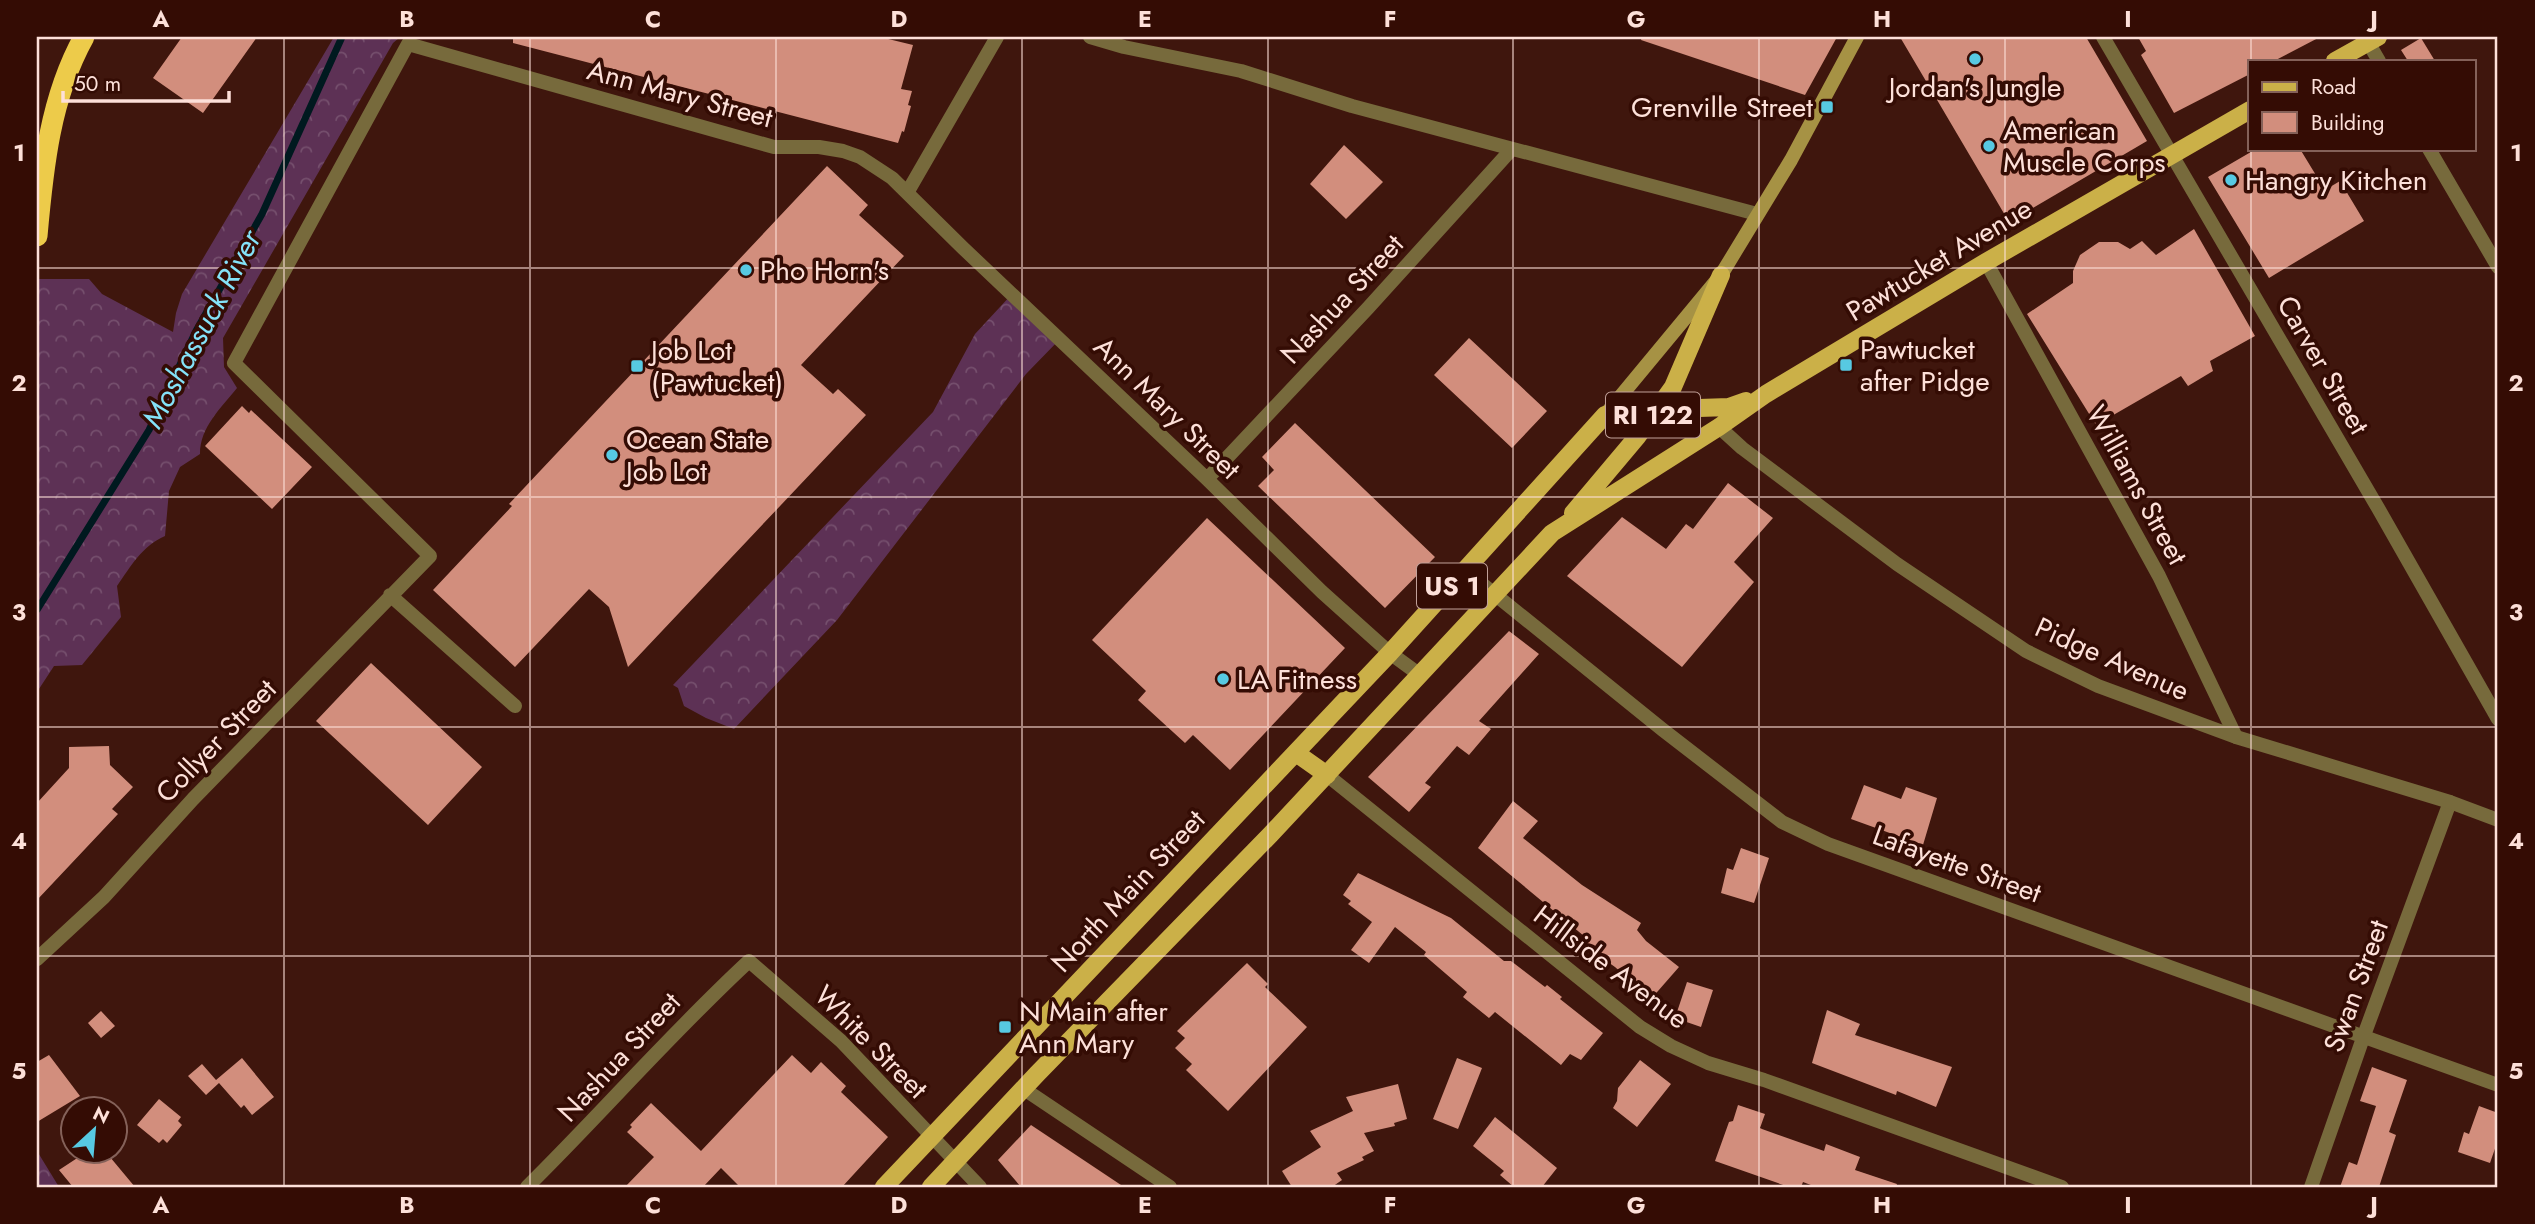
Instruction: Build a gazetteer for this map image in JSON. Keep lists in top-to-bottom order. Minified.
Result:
{"streets":{"main road":["Pawtucket Avenue","RI 122","US 1","North Main Street"],"street":["Ann Mary Street","Nashua Street","Carver Street","Williams Street","Pidge Avenue","Collyer Street","Lafayette Street","Hillside Avenue","Swan Street","White Street"]},"crossings":[["Ann Mary Street","Pawtucket Avenue"],["Ann Mary Street","Nashua Street"],["Ann Mary Street","US 1"],["Ann Mary Street","Collyer Street"],["Pawtucket Avenue","Carver Street"],["Pawtucket Avenue","RI 122"],["Pawtucket Avenue","Williams Street"],["Pawtucket Avenue","US 1"],["Pawtucket Avenue","Pidge Avenue"],["Pawtucket Avenue","Lafayette Street"],["Pawtucket Avenue","Hillside Avenue"],["Nashua Street","White Street"],["RI 122","US 1"],["Williams Street","Pidge Avenue"],["US 1","Lafayette Street"],["US 1","North Main Street"],["US 1","Hillside Avenue"],["US 1","White Street"],["Pidge Avenue","Swan Street"],["Lafayette Street","Swan Street"],["North Main Street","White Street"]],"water":["Moshassuck River"],"places":{"other":["Jordan's Jungle","American Muscle Corps","Hangry Kitchen","Pho Horn's","Ocean State Job Lot","LA Fitness"],"transit":["Grenville Street","Pawtucket after Pidge","Job Lot (Pawtucket)","N Main after Ann Mary"]},"legend":["Road","Building"],"scale_bar":"50 m","north":"top right","grid":{"columns":["A","B","C","D","E","F","G","H","I","J"],"rows":["1","2","3","4","5"]}}
